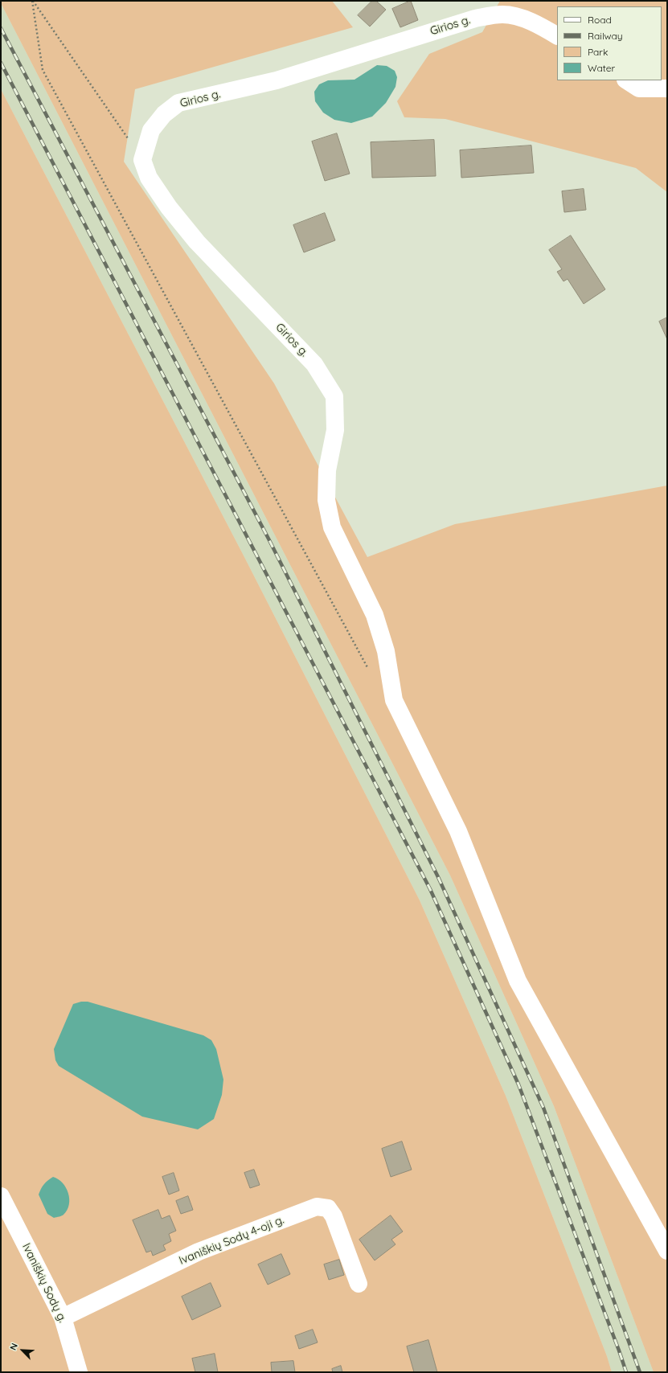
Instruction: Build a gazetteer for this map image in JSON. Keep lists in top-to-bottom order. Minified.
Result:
{"streets":{"street":["Girios g.","Ivaniškių Sodų 4-oji g.","Ivaniškių Sodų g."]},"crossings":[["Ivaniškių Sodų 4-oji g.","Ivaniškių Sodų g."]],"legend":["Road","Railway","Park","Water"],"north":"top left"}
